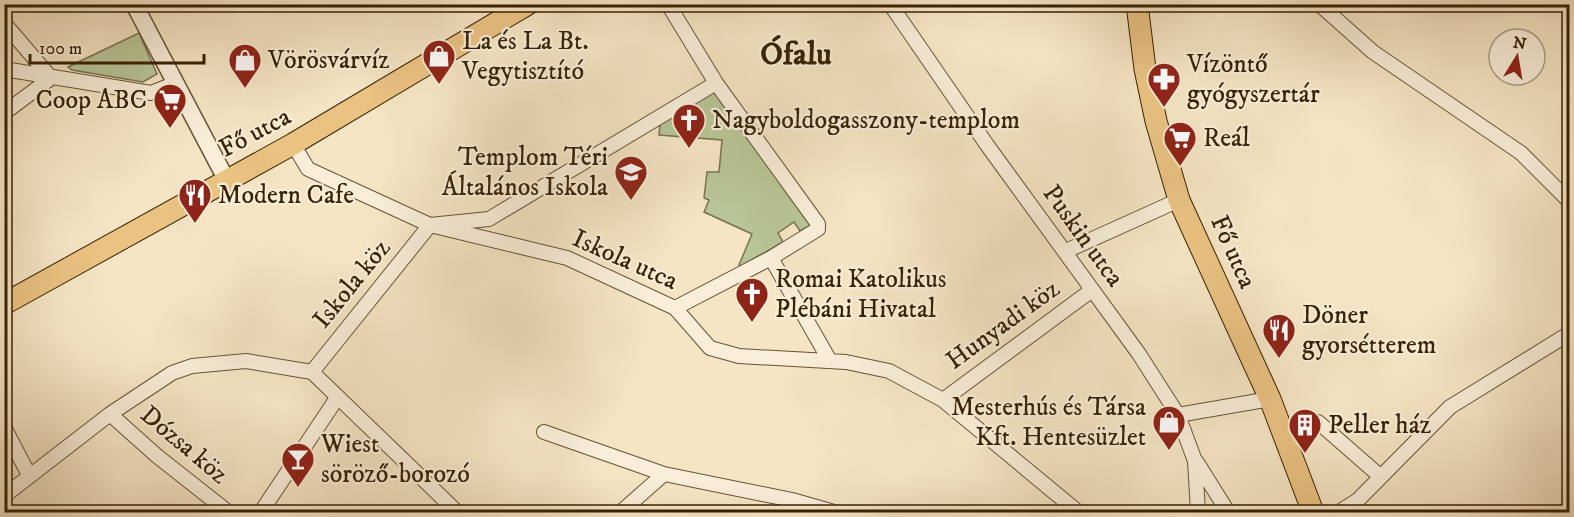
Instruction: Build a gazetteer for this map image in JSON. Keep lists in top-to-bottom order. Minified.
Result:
{"streets":{"main road":["Fő utca"],"street":["Puskin utca","Iskola utca","Iskola köz","Hunyadi köz","Dózsa köz"]},"crossings":[["Fő utca","Iskola utca"],["Puskin utca","Hunyadi köz"],["Iskola utca","Iskola köz"],["Iskola utca","Hunyadi köz"]],"districts":["Ófalu"],"places":{"shop":["La és La Bt. Vegytisztító","Vörösvárvíz","Mesterhús és Társa Kft. Hentesüzlet"],"pharmacy":["Vízöntő gyógyszertár"],"supermarket":["Coop ABC","Reál"],"church":["Nagyboldogasszony-templom","Romai Katolikus Plébáni Hivatal"],"school or university":["Templom Téri Általános Iskola"],"restaurant":["Modern Cafe","Döner gyorsétterem"],"building":["Peller ház"],"bar":["Wiest söröző-borozó"]},"scale_bar":"100 m","north":"top"}
